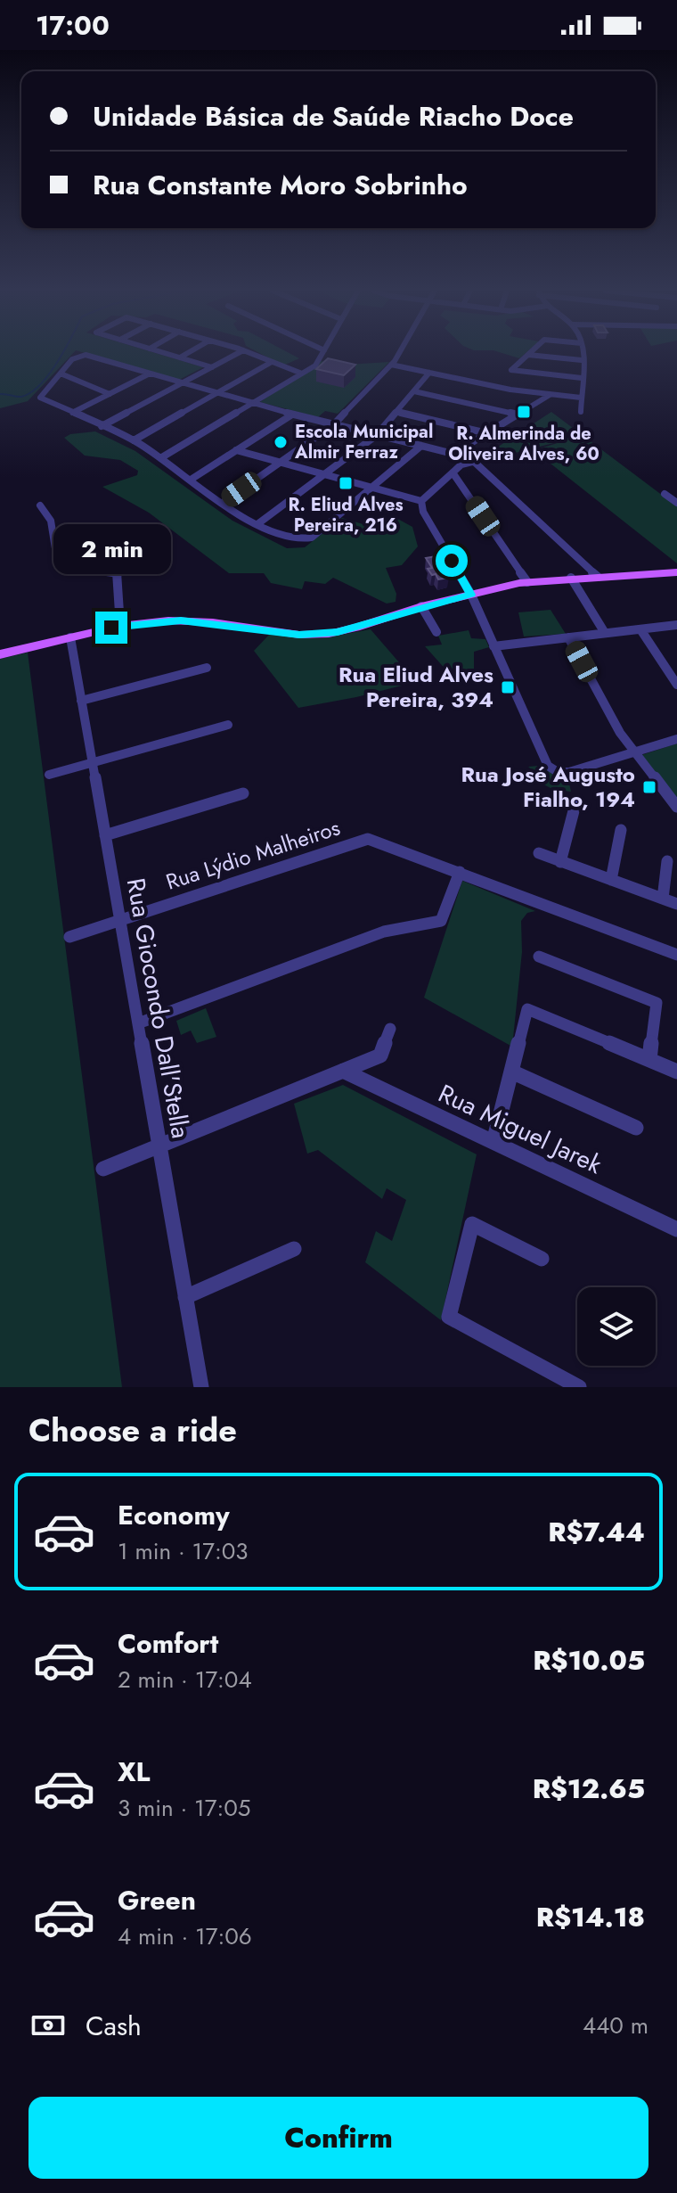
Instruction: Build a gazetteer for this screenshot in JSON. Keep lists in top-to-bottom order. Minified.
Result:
{"streets":{"street":["Rua Lýdio Malheiros","Rua Giocondo Dall'Stella","Rua Miguel Jarek"]},"crossings":[["Rua Lýdio Malheiros","Rua Giocondo Dall'Stella"]],"places":{"transit":["R. Almerinda de Oliveira Alves, 60","R. Eliud Alves Pereira, 216","Rua Eliud Alves Pereira, 394","Rua José Augusto Fialho, 194"],"other":["Escola Municipal Almir Ferraz"]},"page":{"status":"17:00","banner":["Unidade Básica de Saúde Riacho Doce","Rua Constante Moro Sobrinho"],"bubble":"2 min","heading":"Choose a ride","list":[{"name":"Economy","note":"1 min · 17:03","value":"R$7.44"},{"name":"Comfort","note":"2 min · 17:04","value":"R$10.05"},{"name":"XL","note":"3 min · 17:05","value":"R$12.65"},{"name":"Green","note":"4 min · 17:06","value":"R$14.18"}],"pay":["Cash","440 m"],"buttons":"Confirm"}}
